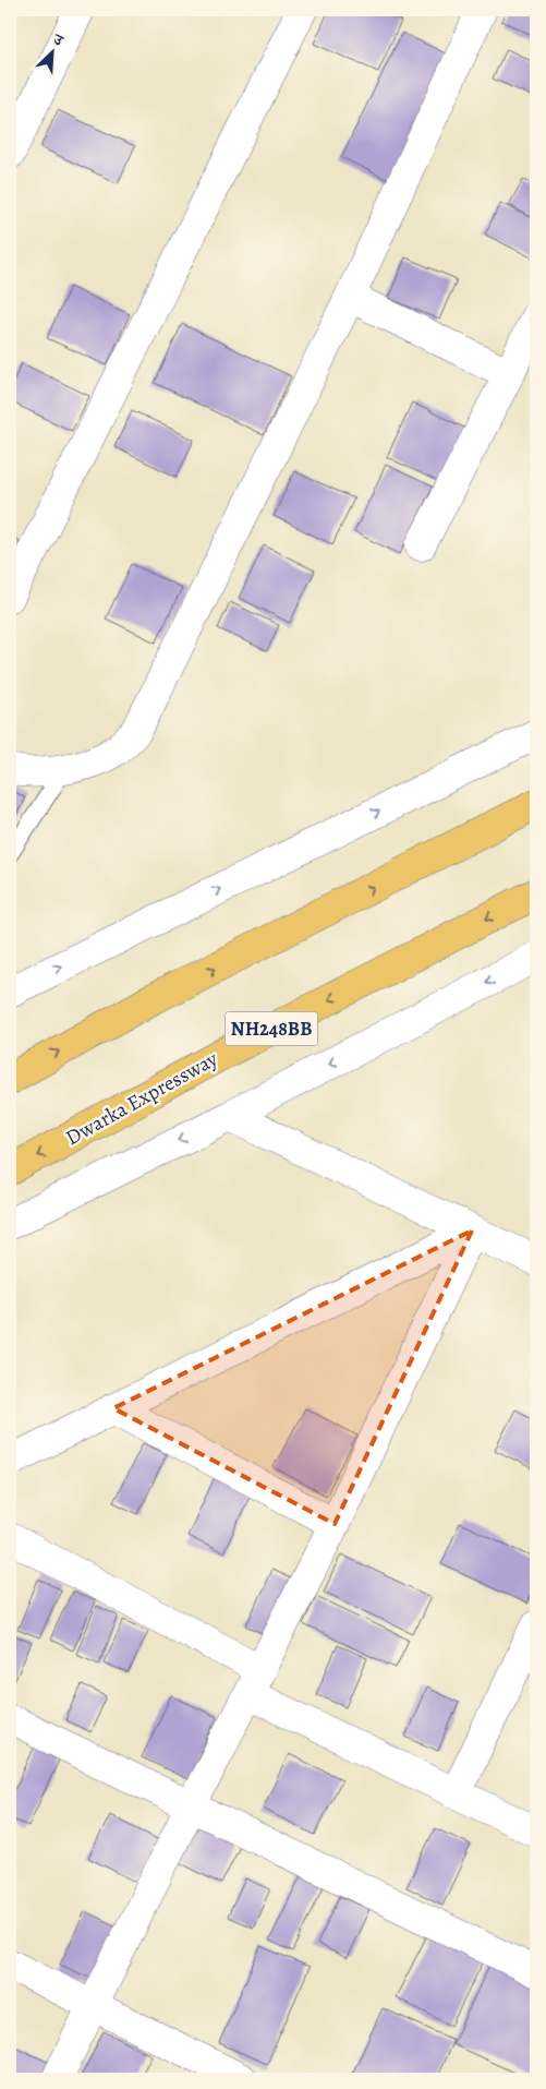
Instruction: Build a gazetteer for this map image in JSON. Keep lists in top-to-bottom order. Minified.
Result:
{"streets":{"highway":["NH248BB","Dwarka Expressway"]},"north":"top right"}
